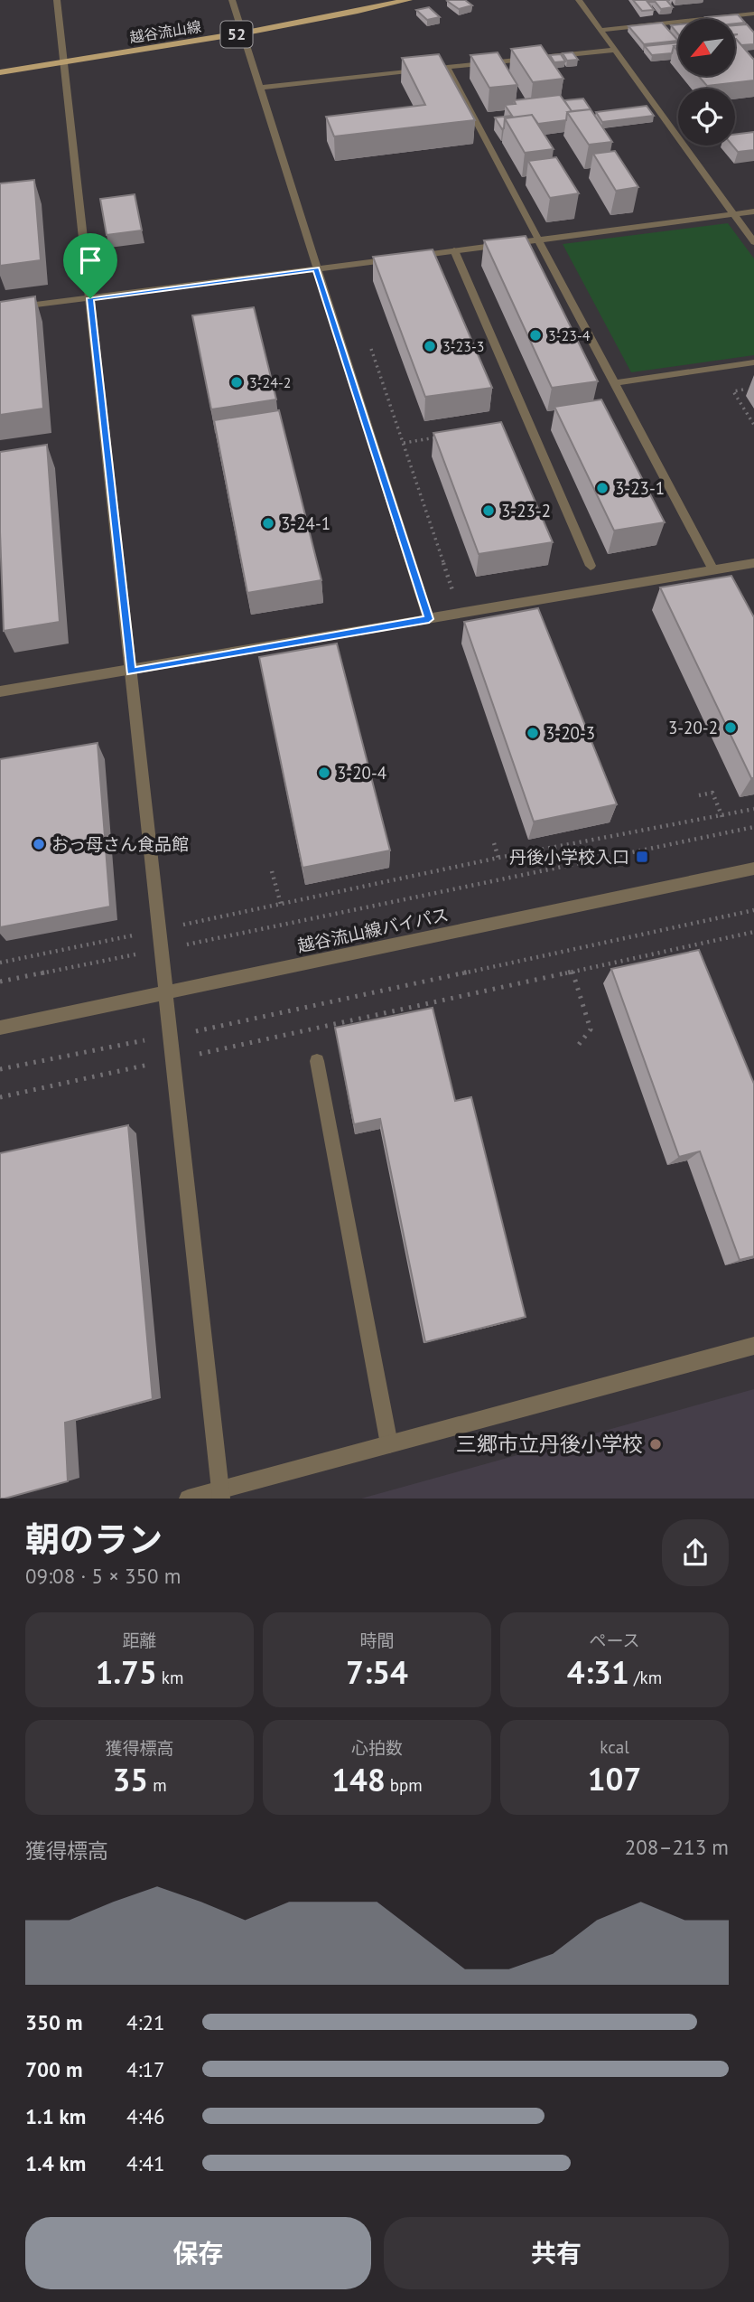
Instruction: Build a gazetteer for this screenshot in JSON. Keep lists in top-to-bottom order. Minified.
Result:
{"streets":{"main road":["越谷流山線","52"],"street":["越谷流山線バイパス"]},"places":{"other":["3-23-4","3-23-3","3-24-2","3-23-1","3-23-2","3-24-1","3-20-2","3-20-3","3-20-4","おっ母さん食品館","三郷市立丹後小学校"],"transit":["丹後小学校入口"]},"north":"bottom left","page":{"heading":["朝のラン","09:08 · 5 × 350 m"],"stats":[["距離","1.75 km"],["時間","7:54"],["ペース","4:31 /km"],["獲得標高","35 m"],["心拍数","148 bpm"],["kcal","107"]],"chart":["獲得標高","208–213 m"],"list":[{"name":"350 m","note":"4:21"},{"name":"700 m","note":"4:17"},{"name":"1.1 km","note":"4:46"},{"name":"1.4 km","note":"4:41"}],"buttons":["保存","共有"]}}
